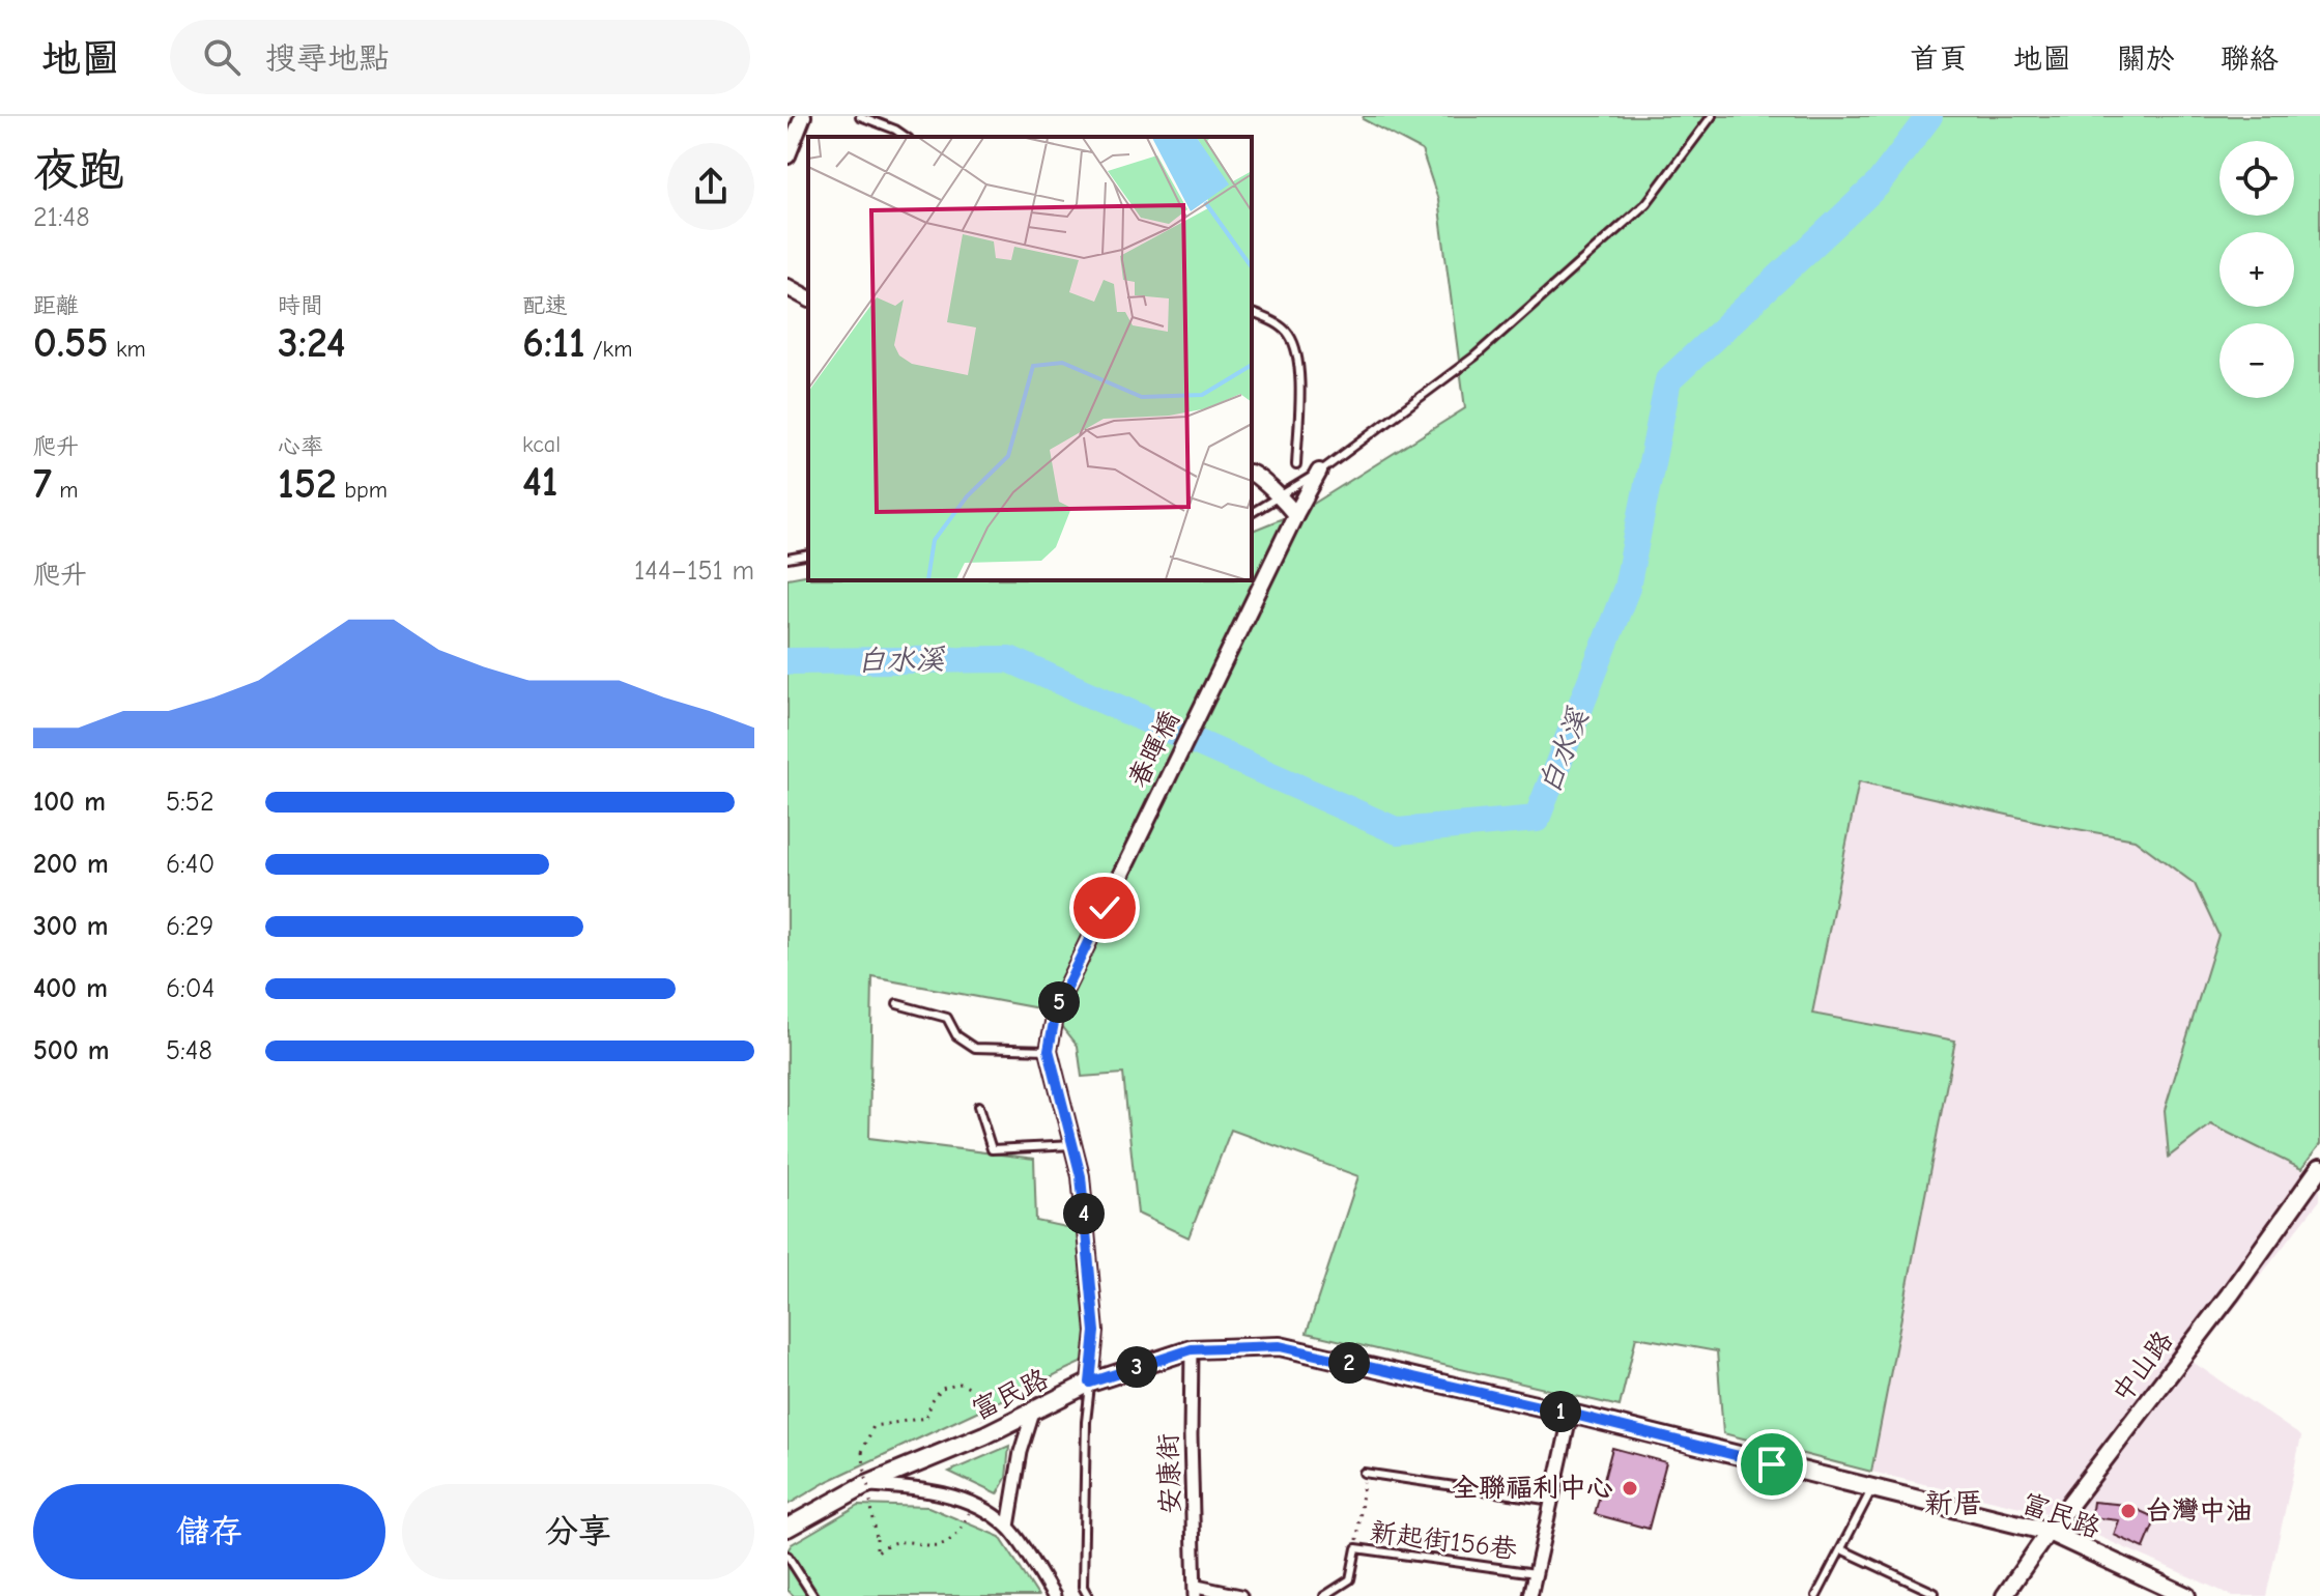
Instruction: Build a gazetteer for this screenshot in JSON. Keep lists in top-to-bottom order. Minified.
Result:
{"streets":{"main road":["中山路","富民路"],"street":["春暉橋","安康街"],"lane":["新起街156巷"]},"crossings":[["中山路","富民路"],["富民路","安康街"]],"districts":["新厝"],"water":["白水溪"],"places":["全聯福利中心","台灣中油"],"page":{"header":"地圖","search":"搜尋地點","nav":["首頁","地圖","關於","聯絡"],"heading":["夜跑","21:48"],"map_buttons":["+","−"],"stats":[["距離","0.55 km"],["時間","3:24"],["配速","6:11 /km"],["爬升","7 m"],["心率","152 bpm"],["kcal","41"]],"chart":["爬升","144–151 m"],"list":[{"name":"100 m","note":"5:52"},{"name":"200 m","note":"6:40"},{"name":"300 m","note":"6:29"},{"name":"400 m","note":"6:04"},{"name":"500 m","note":"5:48"}],"pins":["5","4","2","3","1"],"buttons":["儲存","分享"]}}
